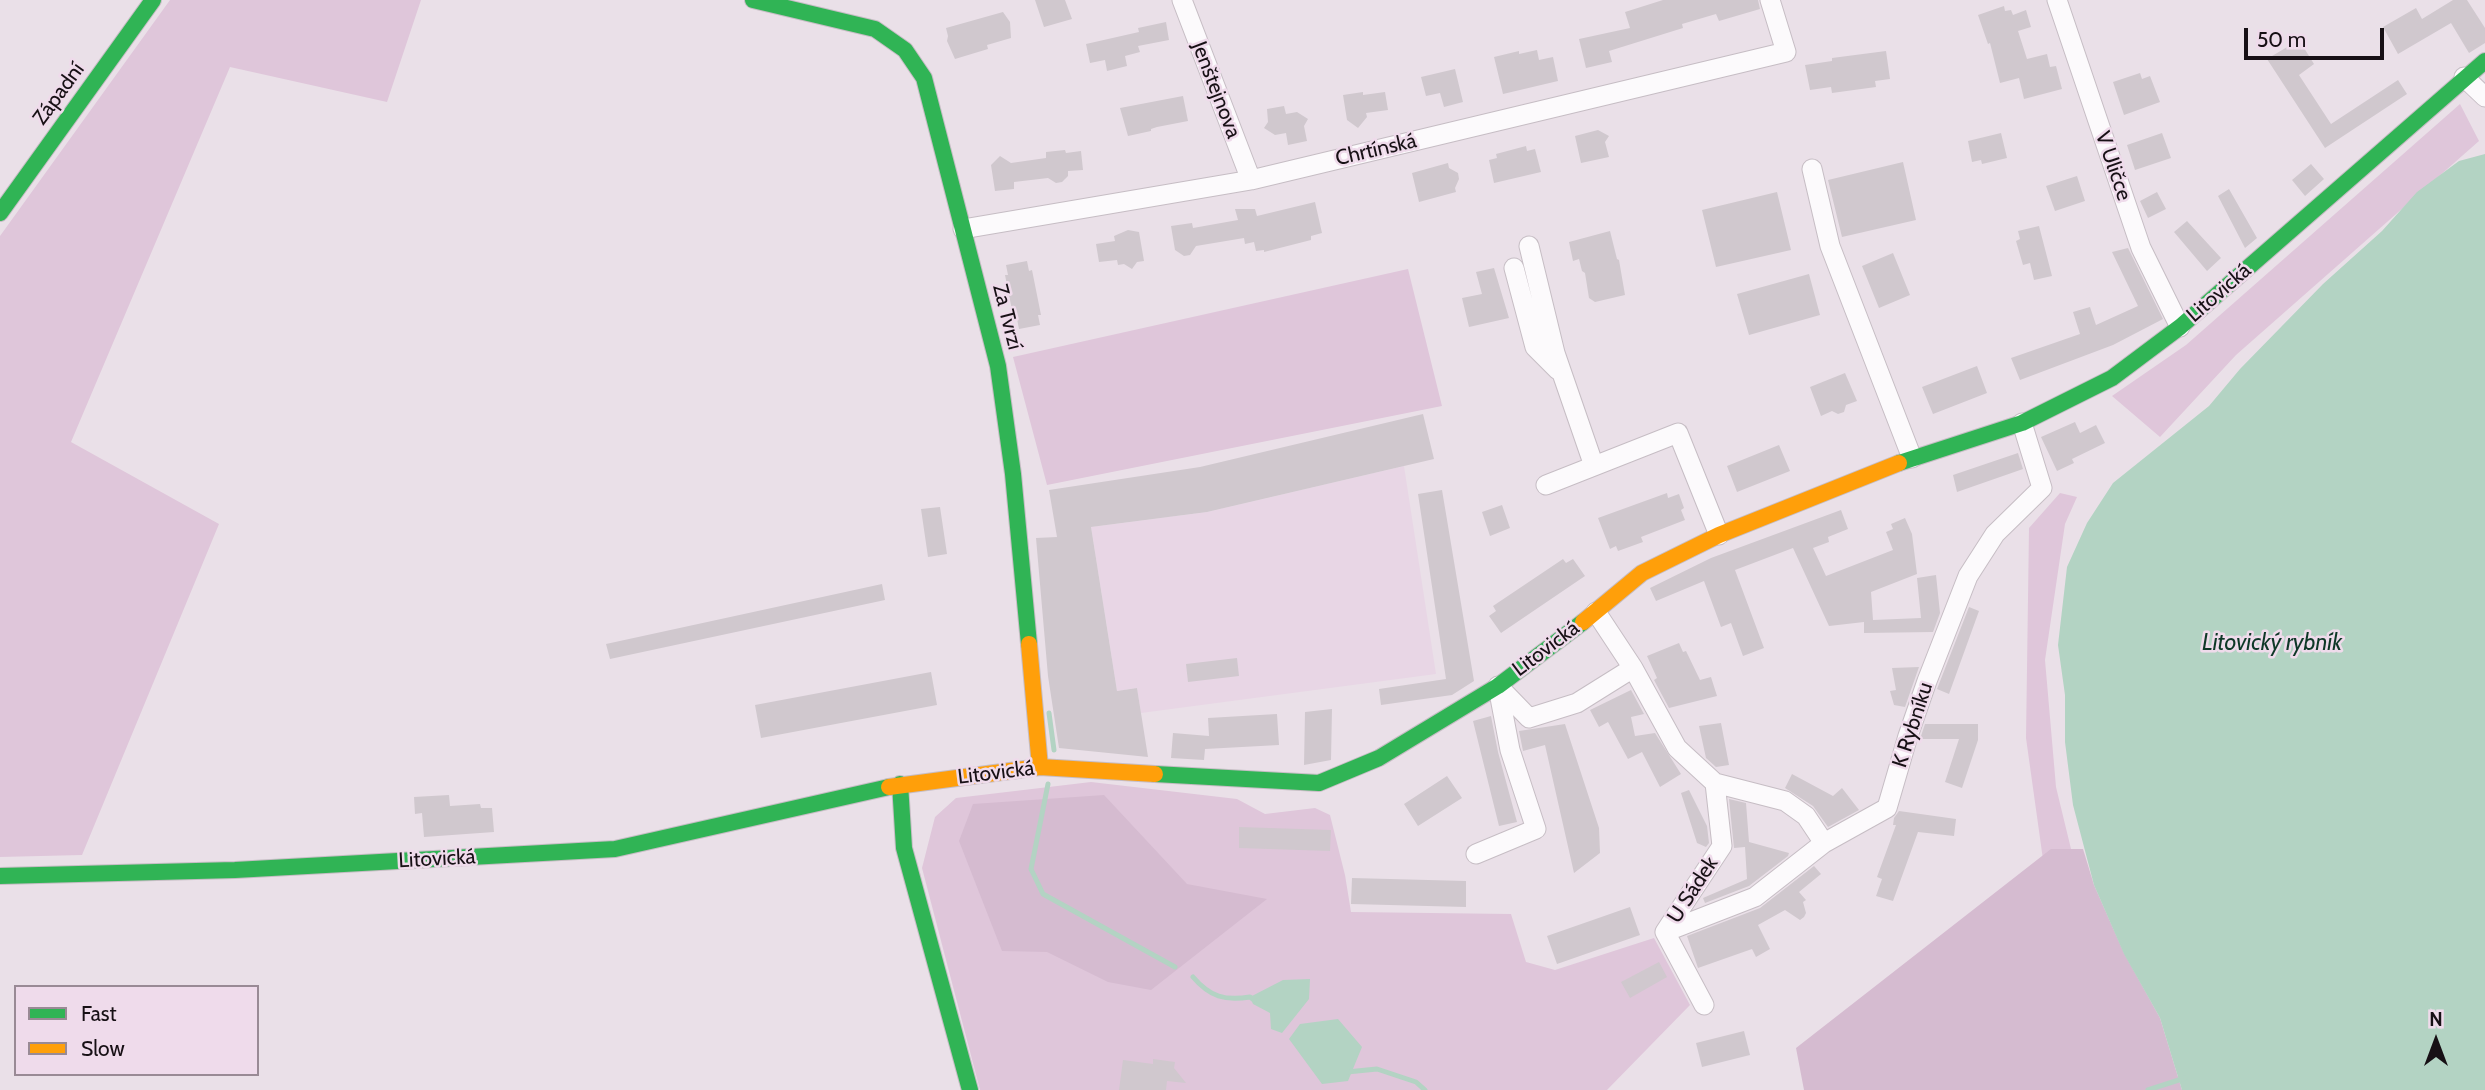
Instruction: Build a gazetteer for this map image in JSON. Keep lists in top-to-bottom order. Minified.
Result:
{"streets":{"street":["Jenštejnova","Západní","Chrtínská","V Uličce","Litovická","Za Tvrzí","K Rybníku","U Sádek"]},"crossings":[["Jenštejnova","Chrtínská"],["Chrtínská","Za Tvrzí"],["V Uličce","Litovická"],["Litovická","Za Tvrzí"],["Litovická","K Rybníku"],["K Rybníku","U Sádek"]],"water":["Litovický rybník"],"legend":["Fast","Slow"],"scale_bar":"50 m","north":"top"}
